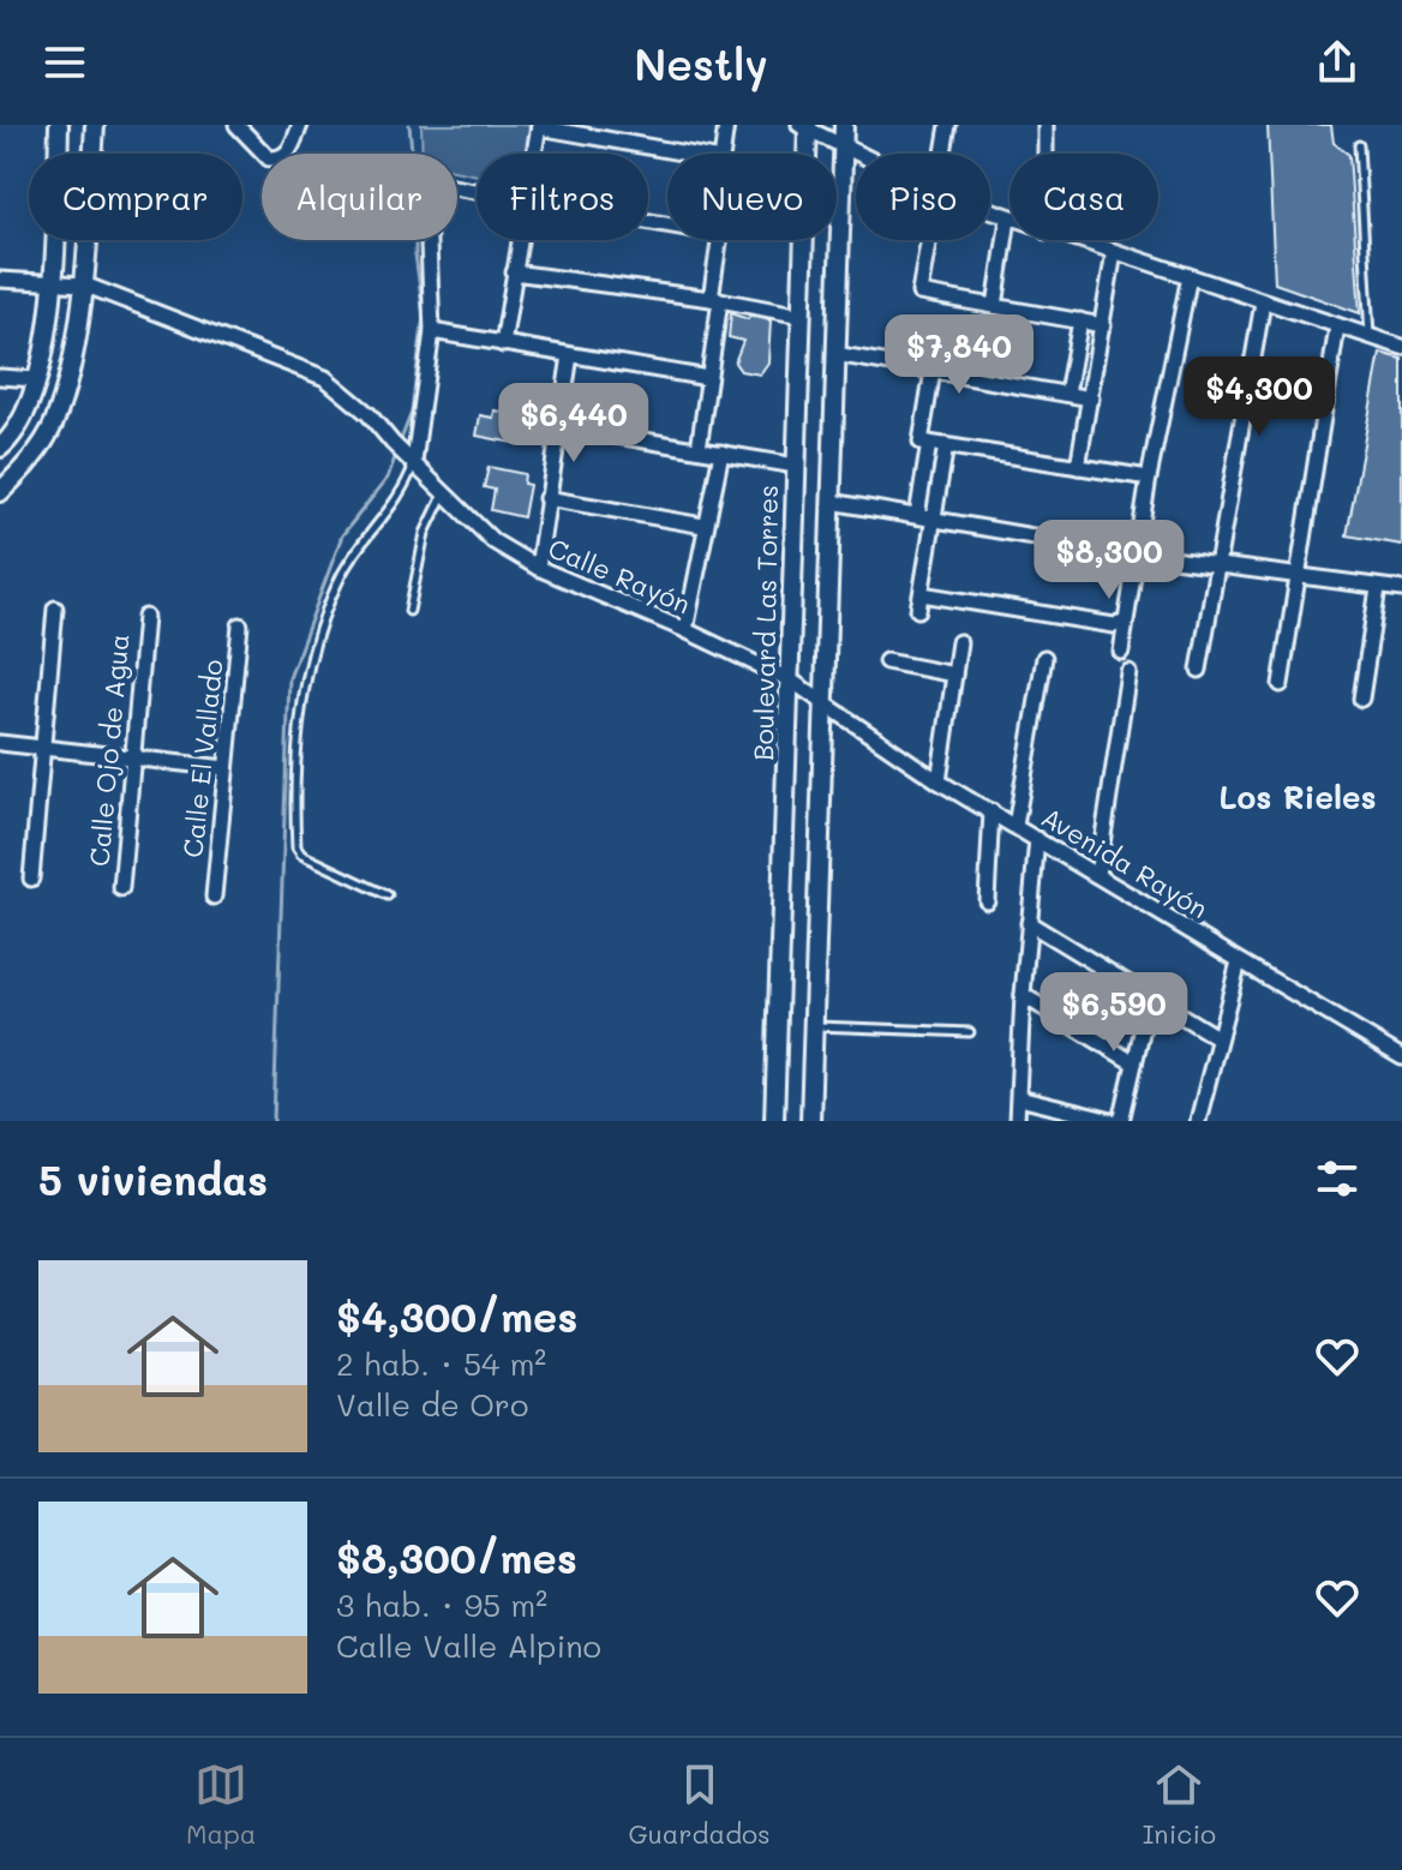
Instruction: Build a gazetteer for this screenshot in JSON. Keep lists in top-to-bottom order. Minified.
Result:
{"streets":{"street":["Calle Rayón","Boulevard Las Torres","Calle Ojo de Agua","Calle El Vallado","Avenida Rayón"]},"crossings":[["Calle Rayón","Boulevard Las Torres"],["Calle Rayón","Avenida Rayón"]],"districts":["Los Rieles"],"page":{"header":"Nestly","chip":["Comprar","Alquilar","Filtros","Nuevo","Piso","Casa"],"price":["$7,840","$4,300","$6,440","$8,300","$6,590"],"heading":"5 viviendas","list":[{"name":"$4,300/mes","note":"2 hab. · 54 m² · Valle de Oro"},{"name":"$8,300/mes","note":"3 hab. · 95 m² · Calle Valle Alpino"}],"tabs":["Mapa","Guardados","Inicio"]}}
